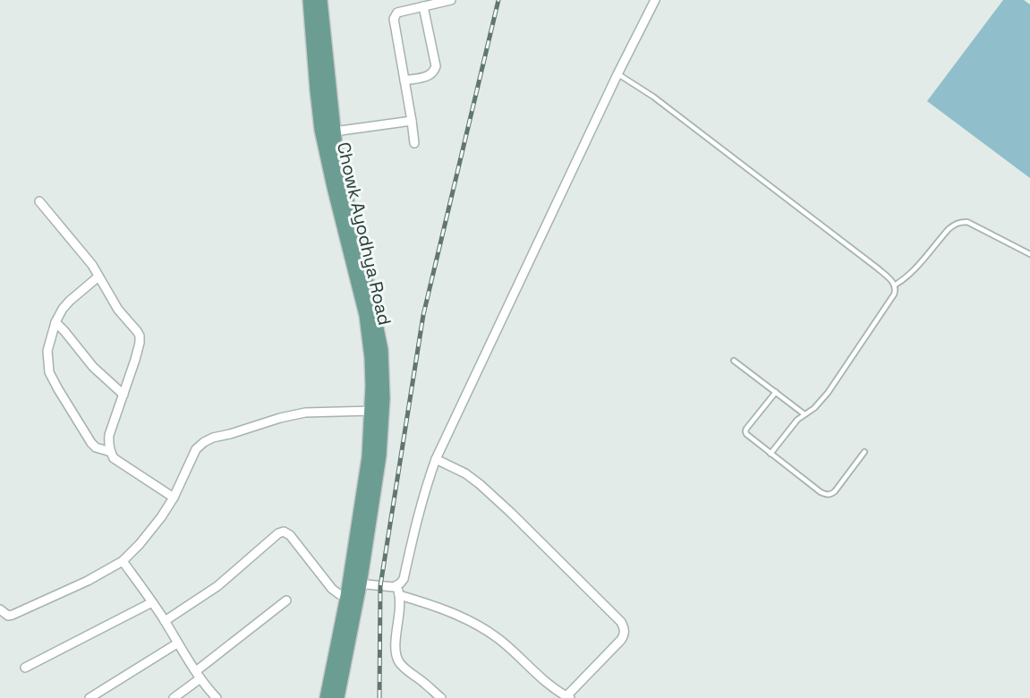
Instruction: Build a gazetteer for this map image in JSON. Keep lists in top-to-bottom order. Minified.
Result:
{"streets":{"main road":["Chowk Ayodhya Road"]}}
